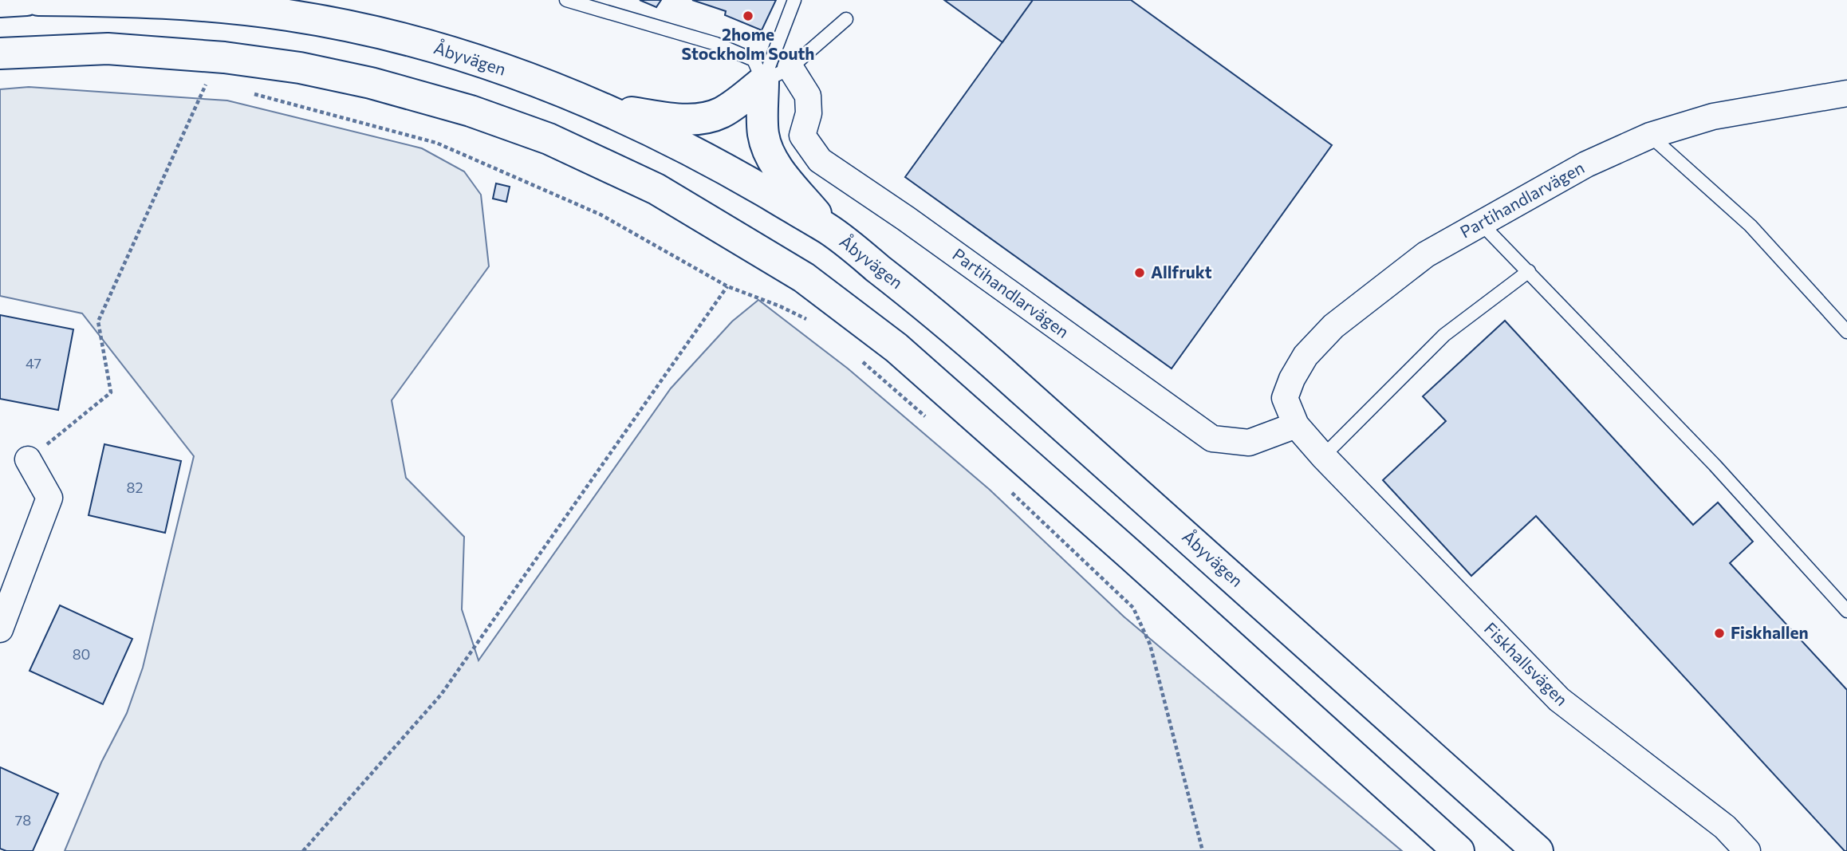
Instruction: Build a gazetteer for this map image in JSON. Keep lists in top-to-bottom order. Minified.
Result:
{"streets":{"street":["Åbyvägen","Partihandlarvägen","Fiskhallsvägen"]},"crossings":[["Partihandlarvägen","Fiskhallsvägen"]],"places":["2home Stockholm South","Allfrukt","Fiskhallen"],"house_numbers":["47","82","80","78"]}
